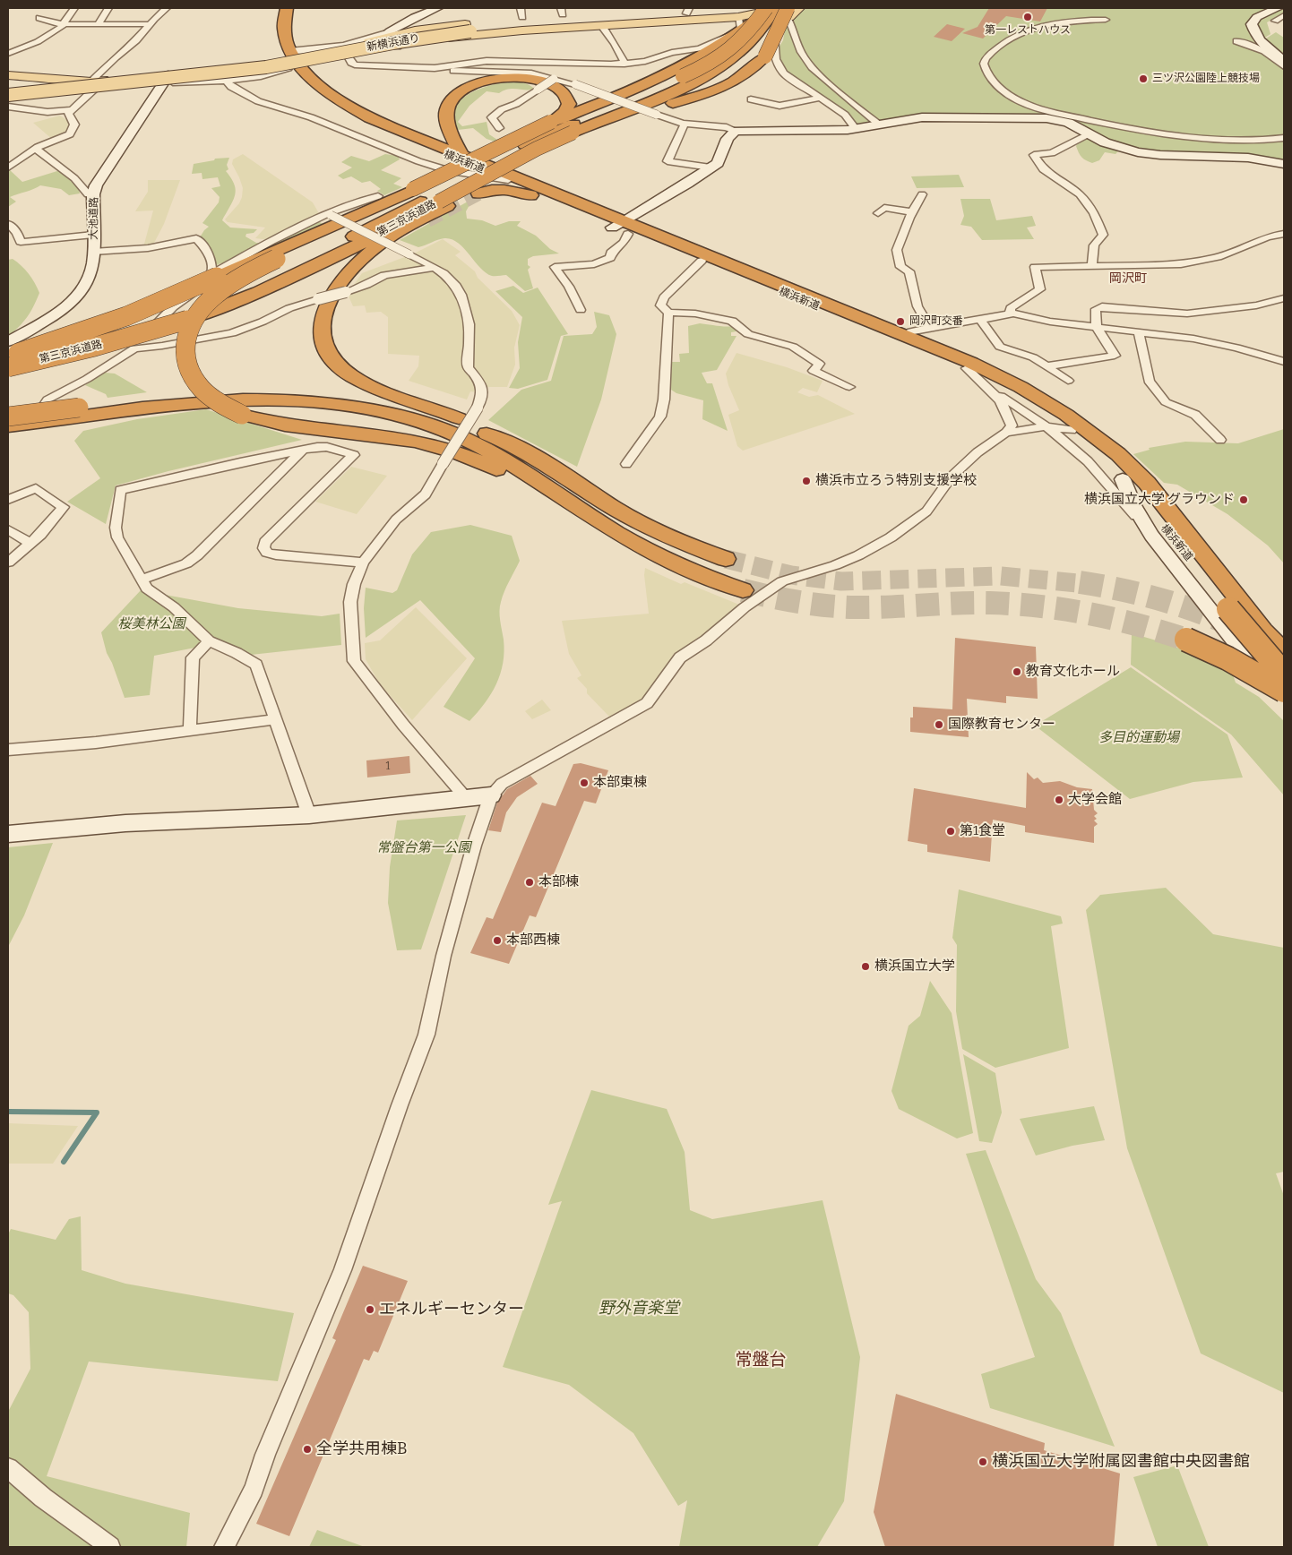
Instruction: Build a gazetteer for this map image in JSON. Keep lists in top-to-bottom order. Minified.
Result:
{"streets":{"highway":["横浜新道","第三京浜道路"],"main road":["新横浜通り"],"street":["大池道路"]},"crossings":[["大池道路","第三京浜道路"]],"districts":["岡沢町","常盤台"],"parks":["桜美林公園","多目的運動場","常盤台第一公園","野外音楽堂"],"places":["第一レストハウス","三ツ沢公園陸上競技場","岡沢町交番","横浜市立ろう特別支援学校","横浜国立大学 グラウンド","教育文化ホール","国際教育センター","本部東棟","大学会館","第1食堂","本部棟","本部西棟","横浜国立大学","エネルギーセンター","全学共用棟B","横浜国立大学附属図書館中央図書館"],"house_numbers":["1"]}
